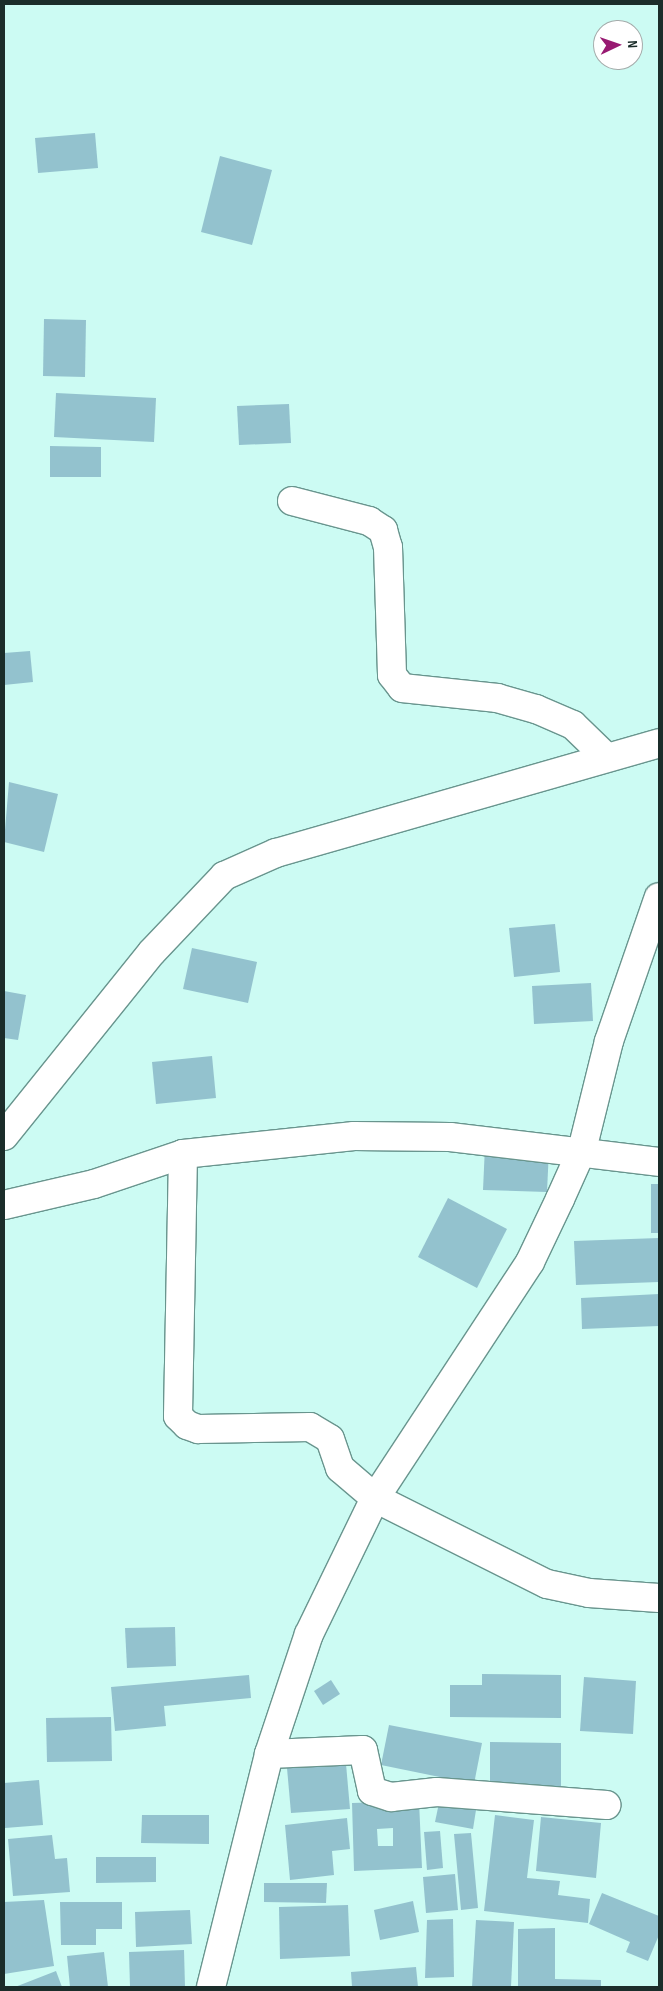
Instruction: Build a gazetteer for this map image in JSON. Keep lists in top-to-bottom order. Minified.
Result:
{"north":"right"}
